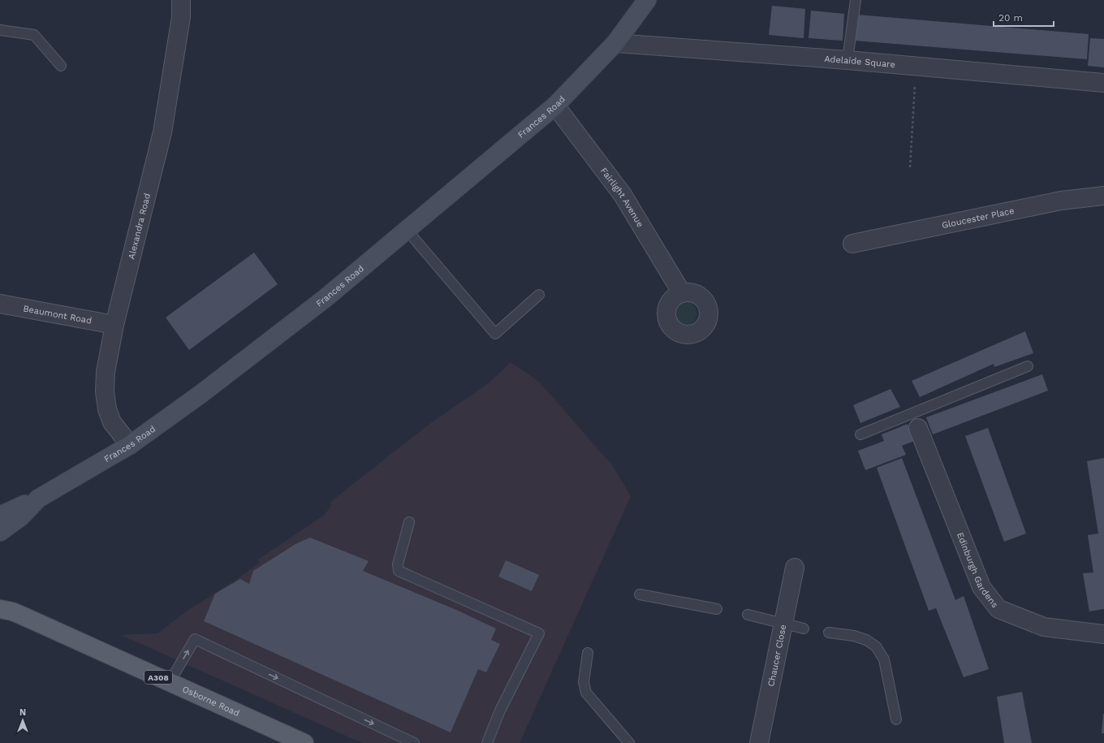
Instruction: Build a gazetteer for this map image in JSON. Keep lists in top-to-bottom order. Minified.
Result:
{"streets":{"main road":["Frances Road","A308","Osborne Road"],"street":["Adelaide Square","Fairlight Avenue","Gloucester Place","Alexandra Road","Beaumont Road","Edinburgh Gardens","Chaucer Close"]},"crossings":[["Adelaide Square","Frances Road"],["Frances Road","Fairlight Avenue"],["Frances Road","Alexandra Road"],["Alexandra Road","Beaumont Road"]],"scale_bar":"20 m","north":"top"}
